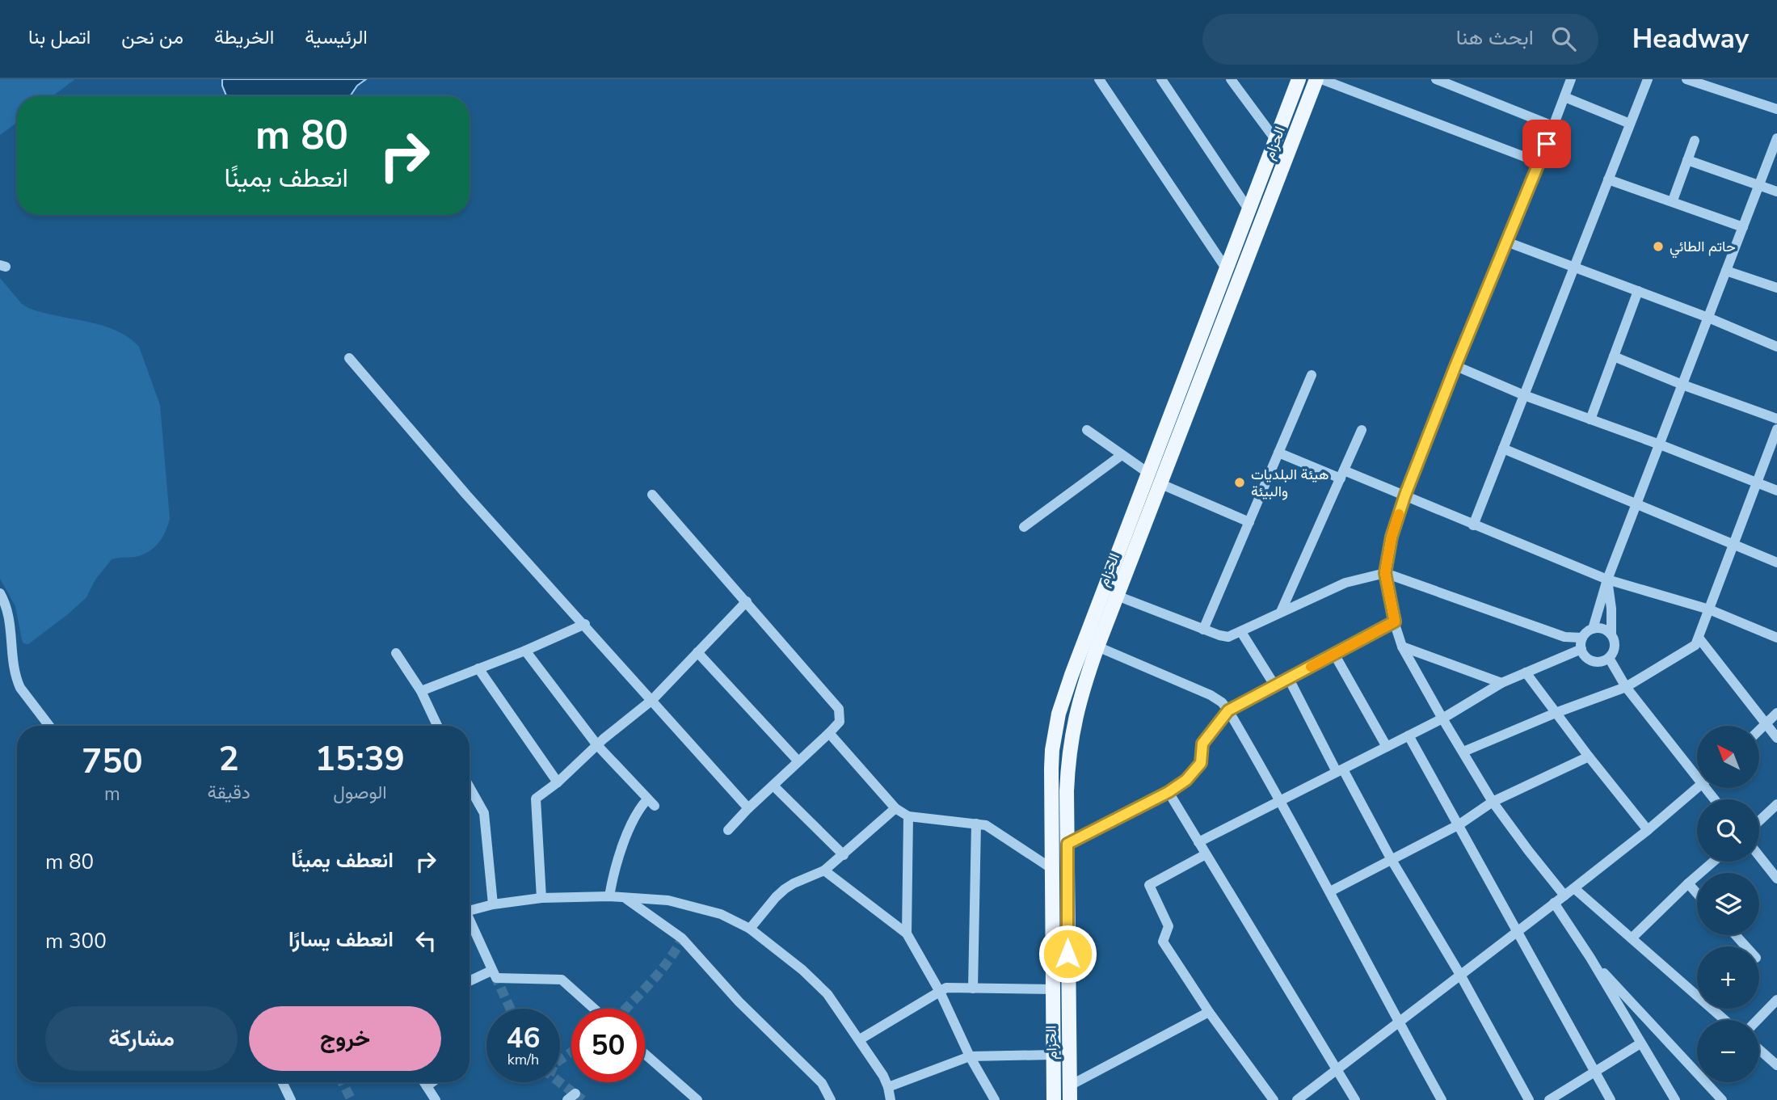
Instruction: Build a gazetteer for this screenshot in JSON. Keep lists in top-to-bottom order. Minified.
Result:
{"streets":{"main road":["الحزام"]},"places":["حاتم الطائي","هيئة البلديات والبيئة"],"north":"top left","page":{"header":"Headway","search":"ابحث هنا","nav":["الرئيسية","الخريطة","من نحن","اتصل بنا"],"turn":["80 m","انعطف يمينًا"],"map_buttons":["+","−"],"eta":["15:39","الوصول","2","دقيقة","750","m"],"list":[{"name":"انعطف يمينًا","value":"80 m"},{"name":"انعطف يسارًا","value":"300 m"}],"buttons":["خروج","مشاركة"],"speed":"46 km/h","limit":"50"}}
